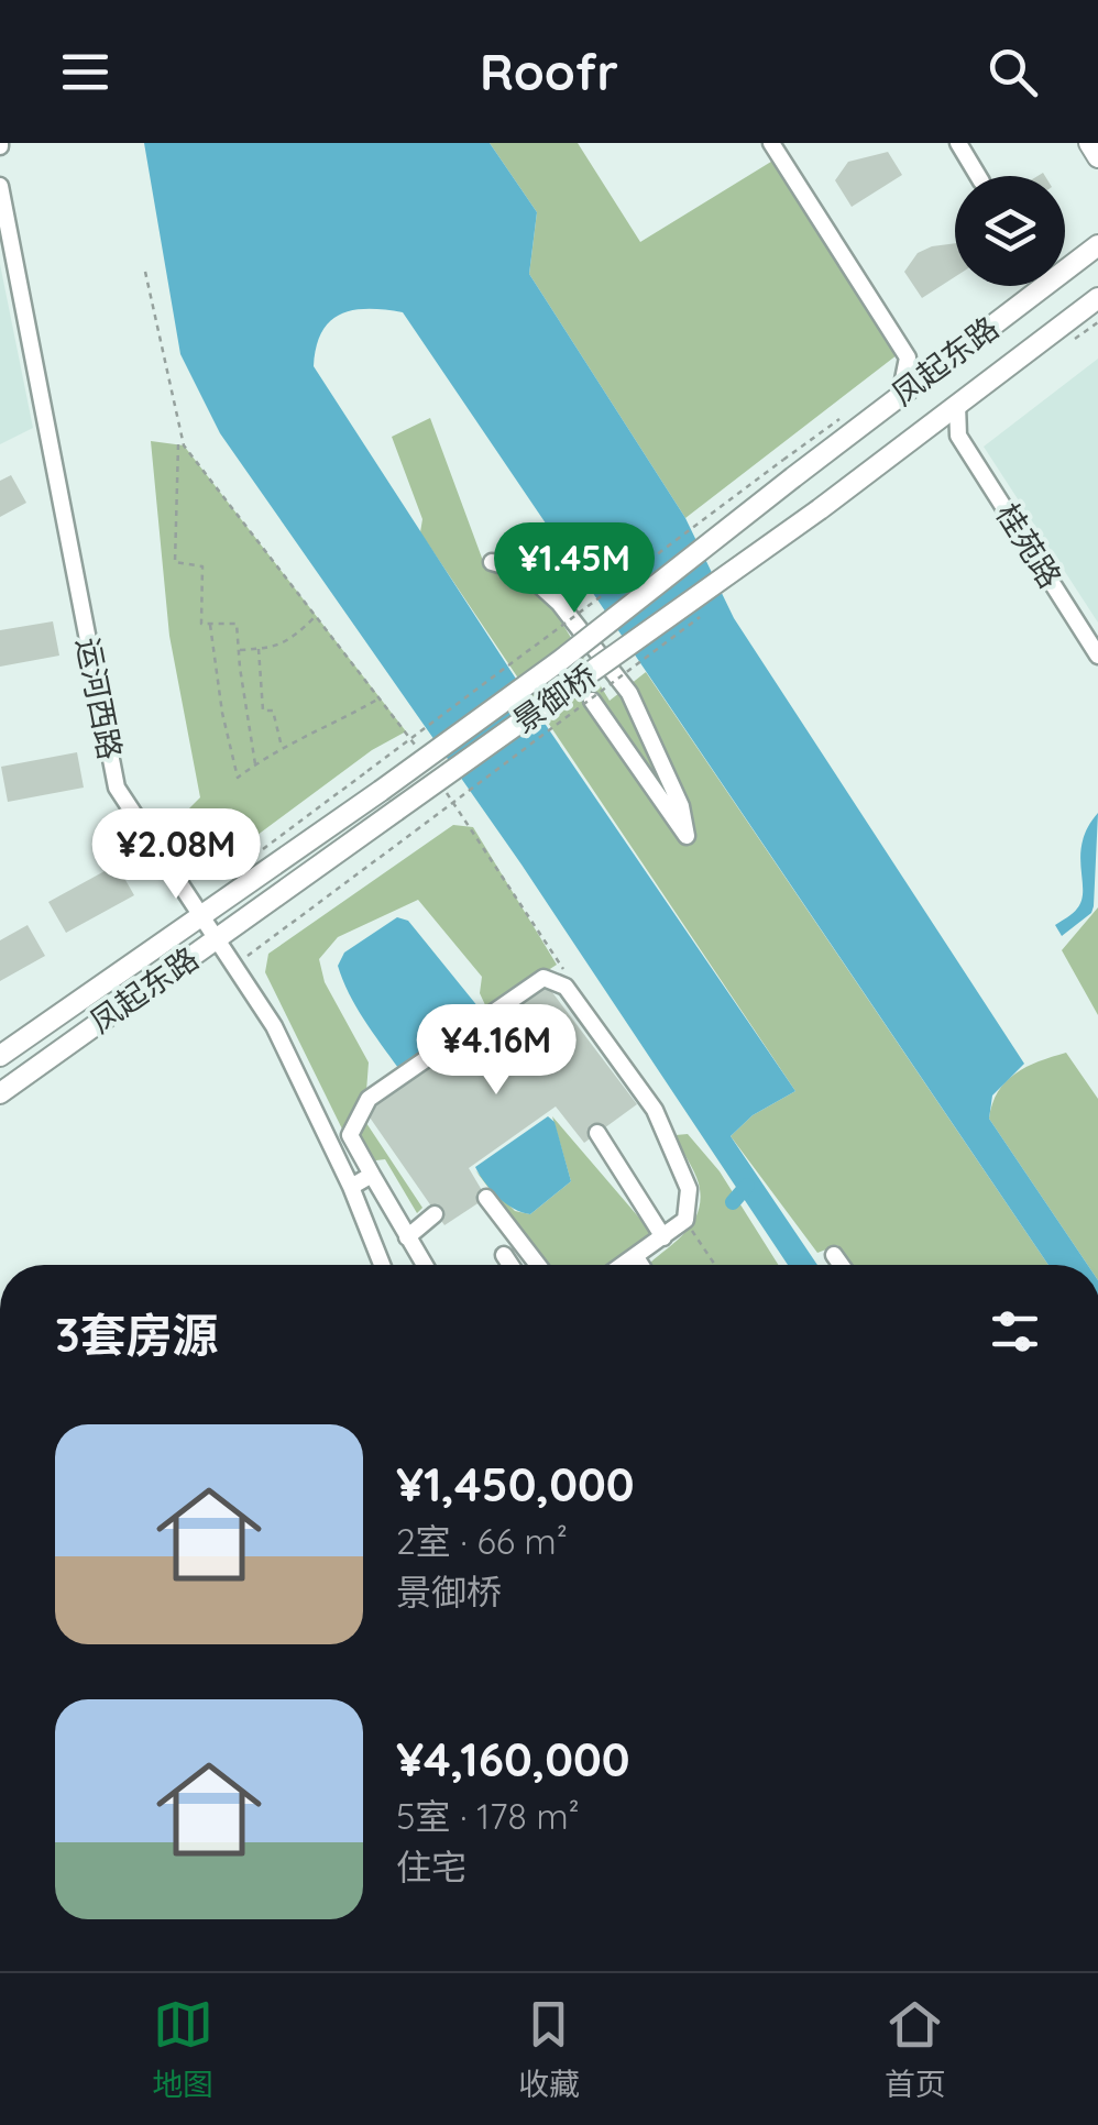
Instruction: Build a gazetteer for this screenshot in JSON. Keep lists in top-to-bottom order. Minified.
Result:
{"streets":{"main road":["凤起东路","景御桥"],"street":["桂苑路","运河西路"]},"crossings":[["凤起东路","运河西路"],["凤起东路","景御桥"]],"page":{"header":"Roofr","price":["¥1.45M","¥2.08M","¥4.16M"],"heading":"3套房源","list":[{"name":"¥1,450,000","note":"2室 · 66 m² · 景御桥"},{"name":"¥4,160,000","note":"5室 · 178 m² · 住宅"}],"tabs":["地图","收藏","首页"]}}
